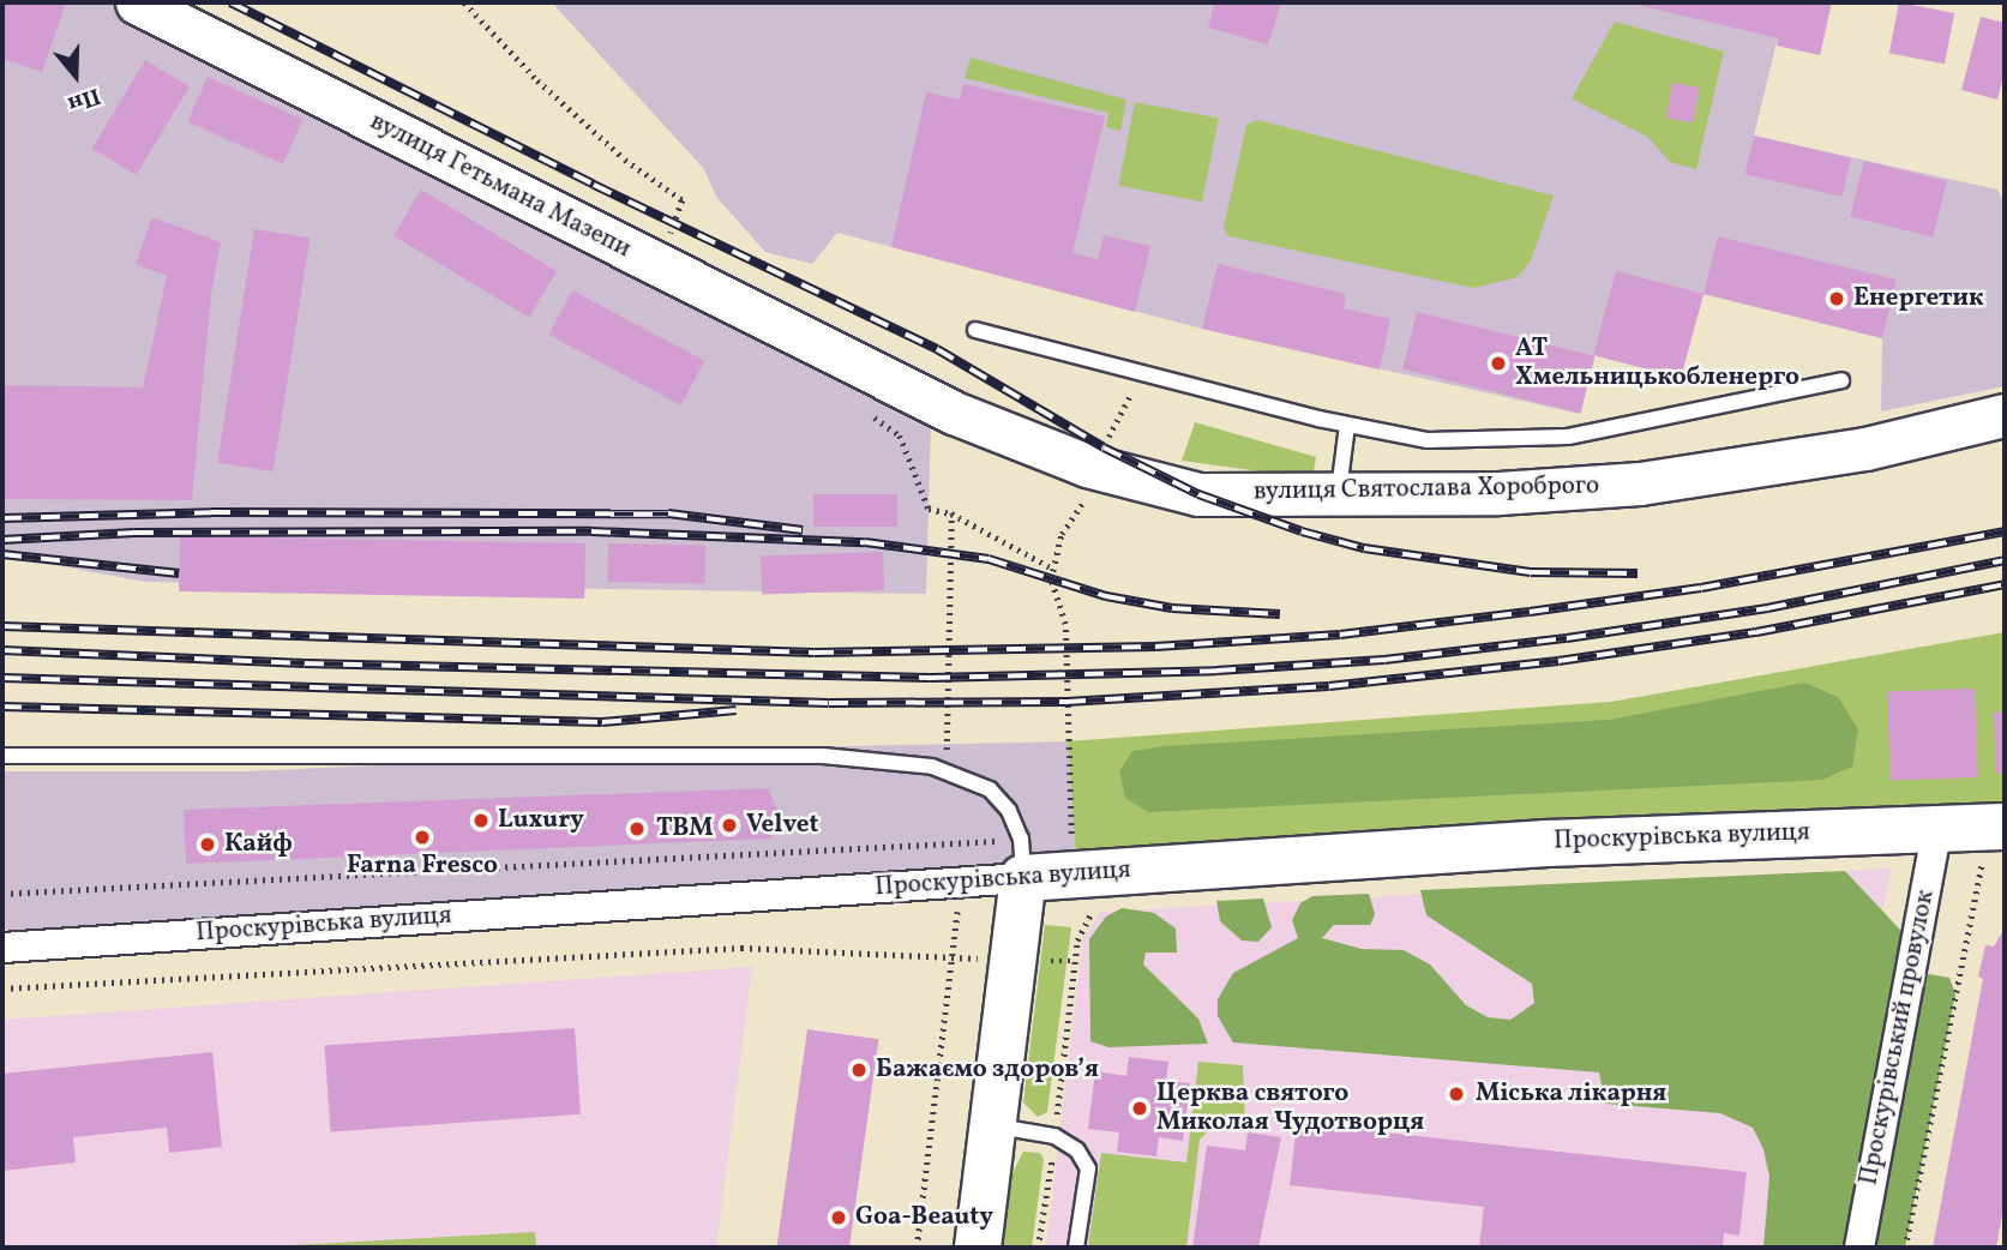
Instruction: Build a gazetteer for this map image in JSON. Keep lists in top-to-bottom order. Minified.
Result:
{"streets":{"main road":["вулиця Гетьмана Мазепи","вулиця Святослава Хороброго","Проскурівська вулиця"],"street":["Проскурівський провулок"]},"crossings":[["вулиця Гетьмана Мазепи","вулиця Святослава Хороброго"],["Проскурівська вулиця","Проскурівський провулок"]],"places":["Енергетик","АТ Хмельницькобленерго","Luxury","Velvet","ТВМ","Farna Fresco","Кайф","Бажаємо здоровʼя","Міська лікарня","Церква святого Миколая Чудотворця","Goa-Beauty"],"north":"bottom"}
